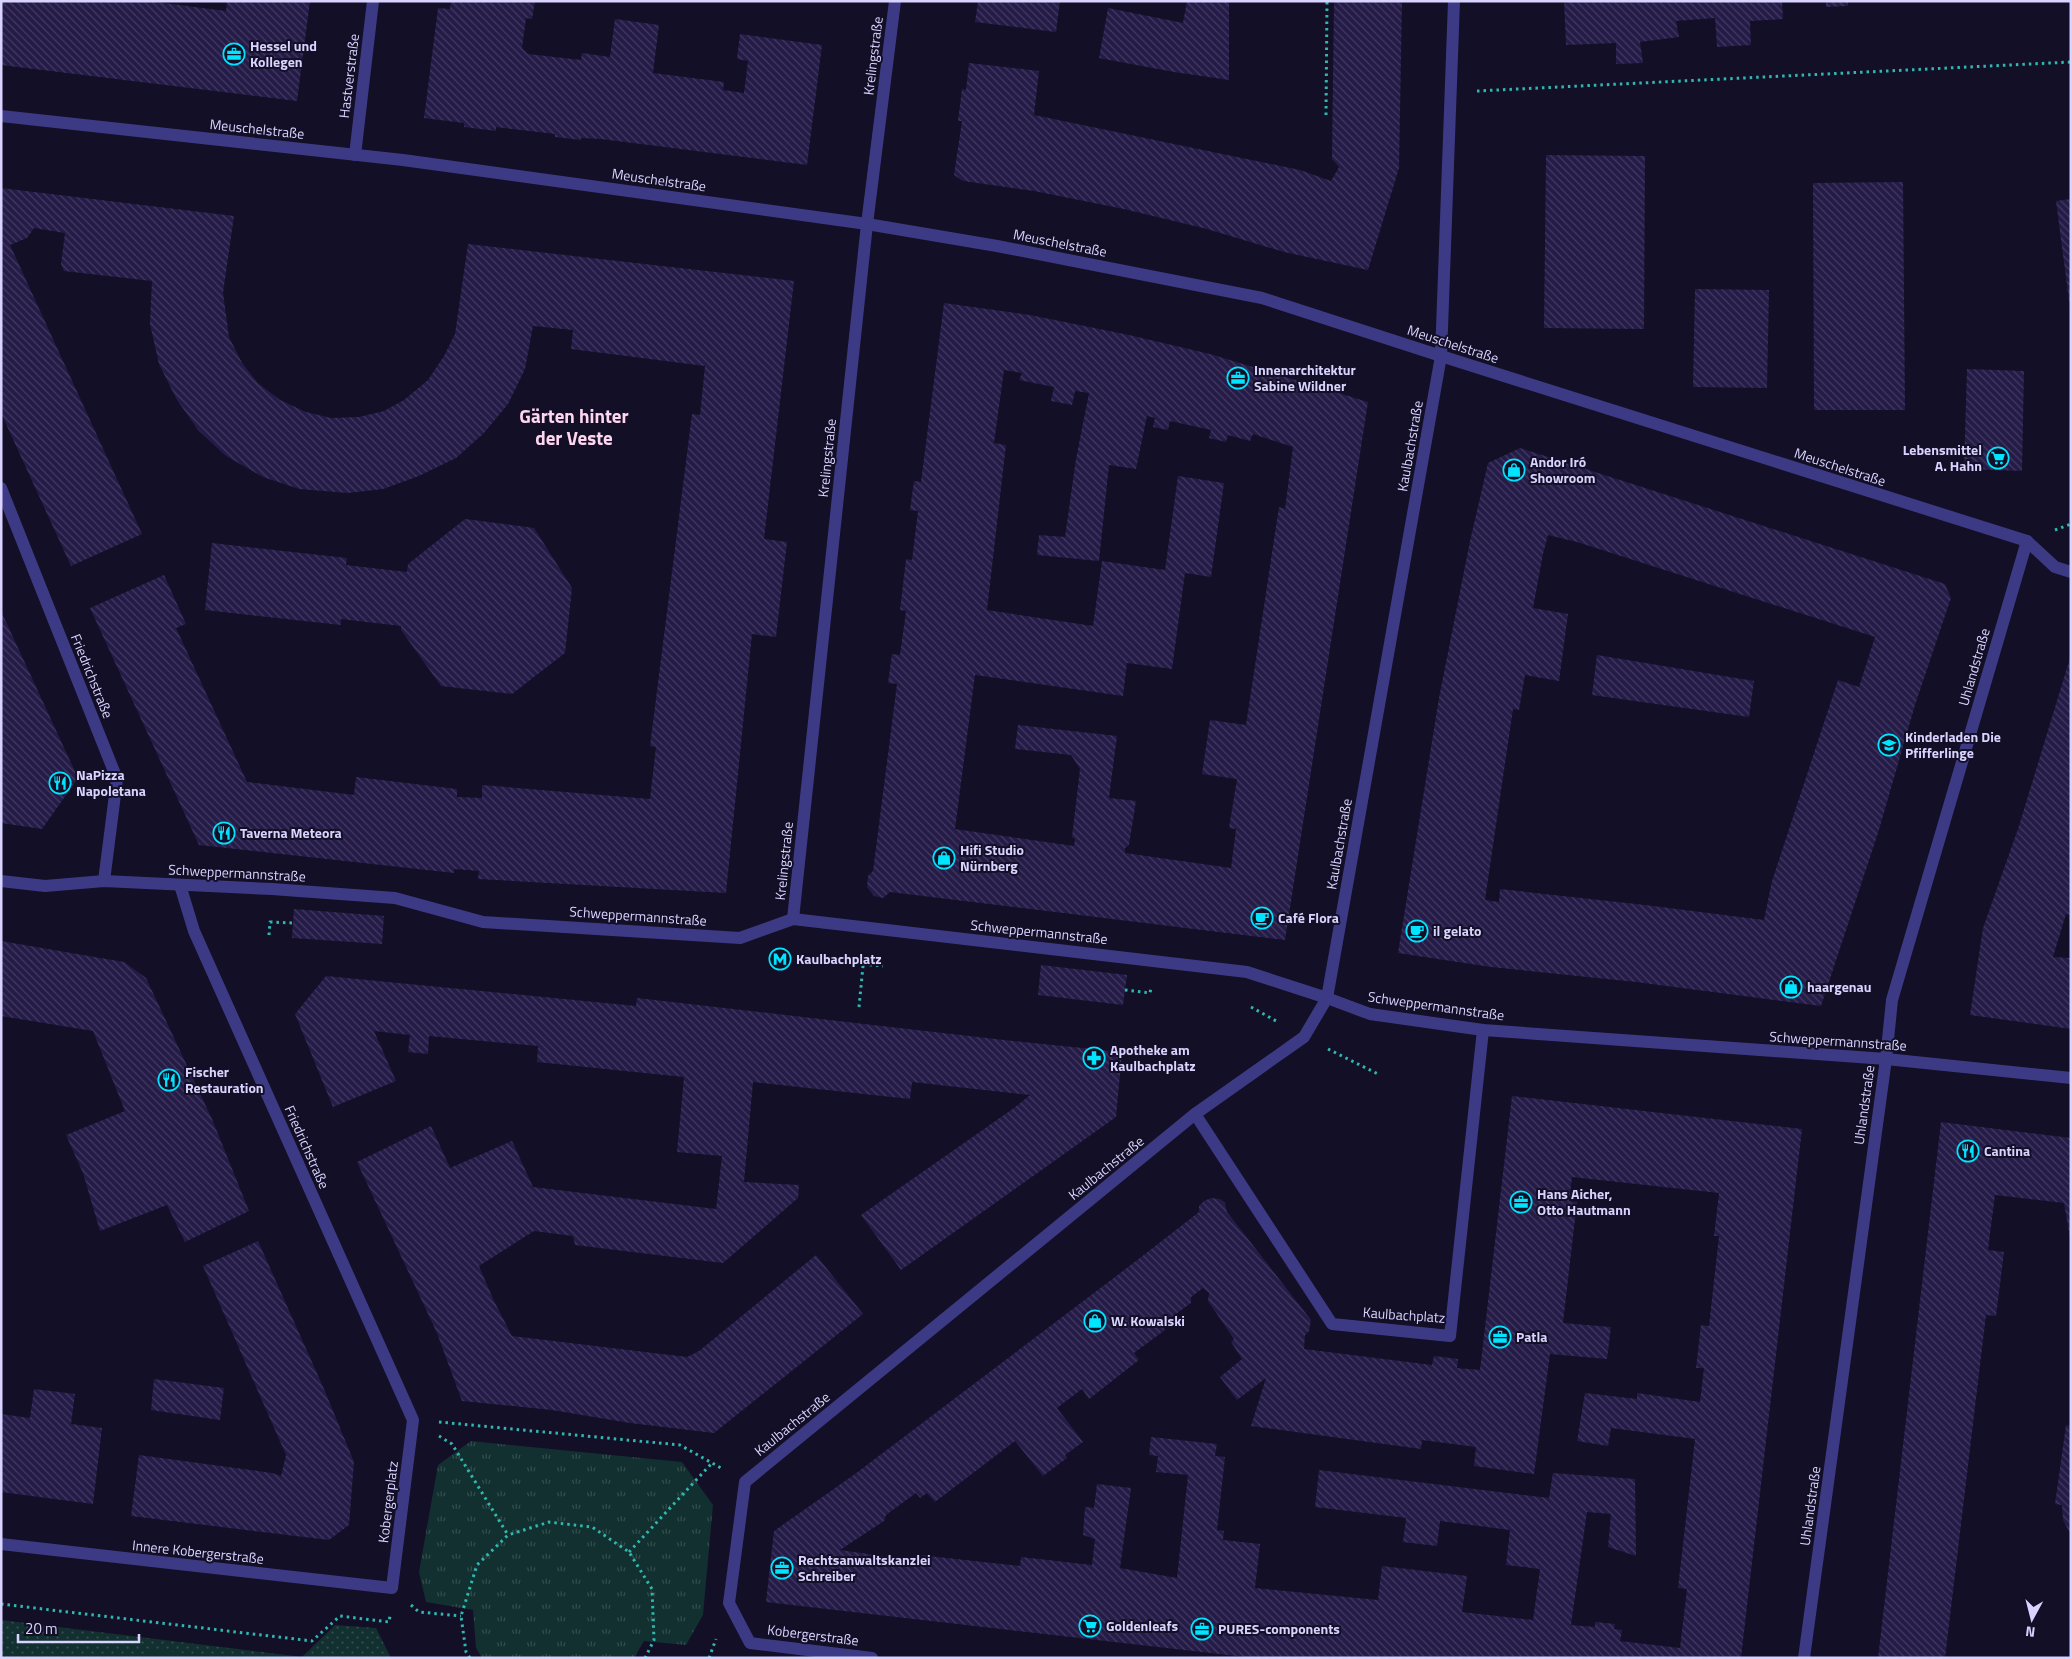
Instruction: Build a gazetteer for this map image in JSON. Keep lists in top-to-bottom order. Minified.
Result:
{"streets":{"street":["Krelingstraße","Hastverstraße","Meuschelstraße","Kaulbachstraße","Uhlandstraße","Friedrichstraße","Schweppermannstraße","Kaulbachplatz","Kobergerplatz","Innere Kobergerstraße","Kobergerstraße"]},"crossings":[["Krelingstraße","Meuschelstraße"],["Krelingstraße","Schweppermannstraße"],["Hastverstraße","Meuschelstraße"],["Meuschelstraße","Kaulbachstraße"],["Meuschelstraße","Uhlandstraße"],["Kaulbachstraße","Schweppermannstraße"],["Kaulbachstraße","Kaulbachplatz"],["Kaulbachstraße","Kobergerstraße"],["Uhlandstraße","Schweppermannstraße"],["Friedrichstraße","Schweppermannstraße"],["Friedrichstraße","Kobergerplatz"],["Schweppermannstraße","Kaulbachplatz"],["Kobergerplatz","Innere Kobergerstraße"]],"districts":["Gärten hinter der Veste"],"places":{"office":["Hessel und Kollegen","Innenarchitektur Sabine Wildner","Hans Aicher, Otto Hautmann","Patla","Rechtsanwaltskanzlei Schreiber","PURES-components"],"supermarket":["Lebensmittel A. Hahn","Goldenleafs"],"shop":["Andor Iró Showroom","Hifi Studio Nürnberg","haargenau","W. Kowalski"],"school or university":["Kinderladen Die Pfifferlinge"],"restaurant":["NaPizza Napoletana","Taverna Meteora","Fischer Restauration","Cantina"],"cafe":["Café Flora","il gelato"],"metro station":["Kaulbachplatz"],"pharmacy":["Apotheke am Kaulbachplatz"]},"scale_bar":"20 m","north":"bottom"}
